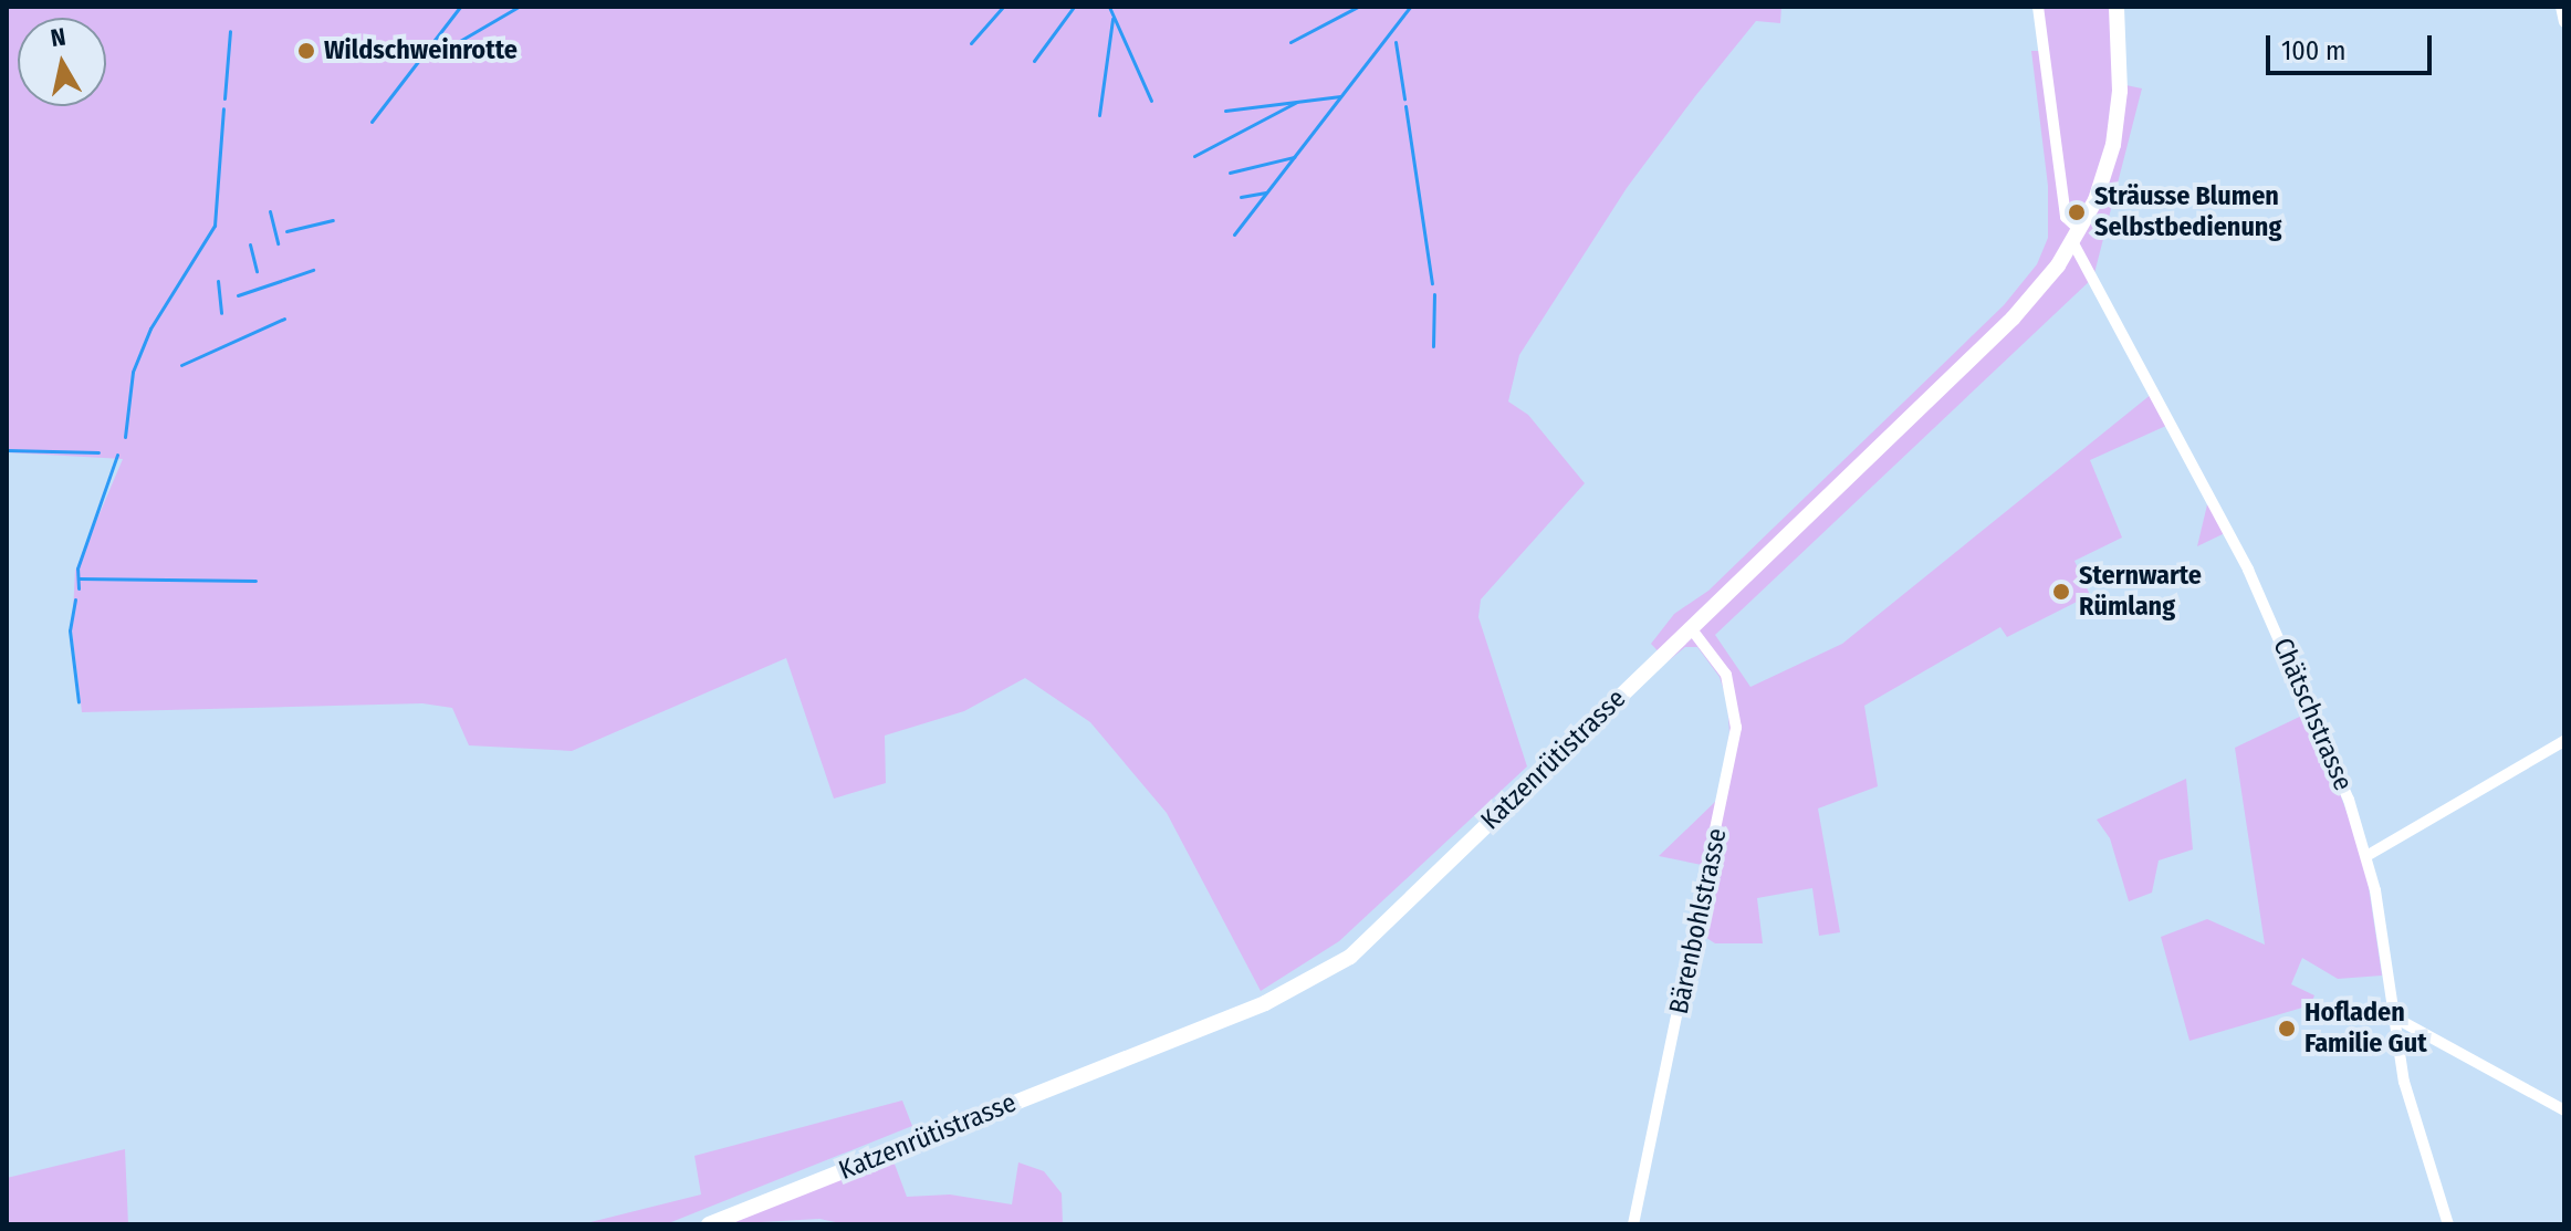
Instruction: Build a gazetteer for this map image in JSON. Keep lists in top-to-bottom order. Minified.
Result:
{"streets":{"street":["Chätschstrasse","Katzenrütistrasse","Bärenbohlstrasse"]},"crossings":[["Chätschstrasse","Katzenrütistrasse"],["Katzenrütistrasse","Bärenbohlstrasse"]],"places":["Wildschweinrotte","Sträusse Blumen Selbstbedienung","Sternwarte Rümlang","Hofladen Familie Gut"],"scale_bar":"100 m","north":"top"}
